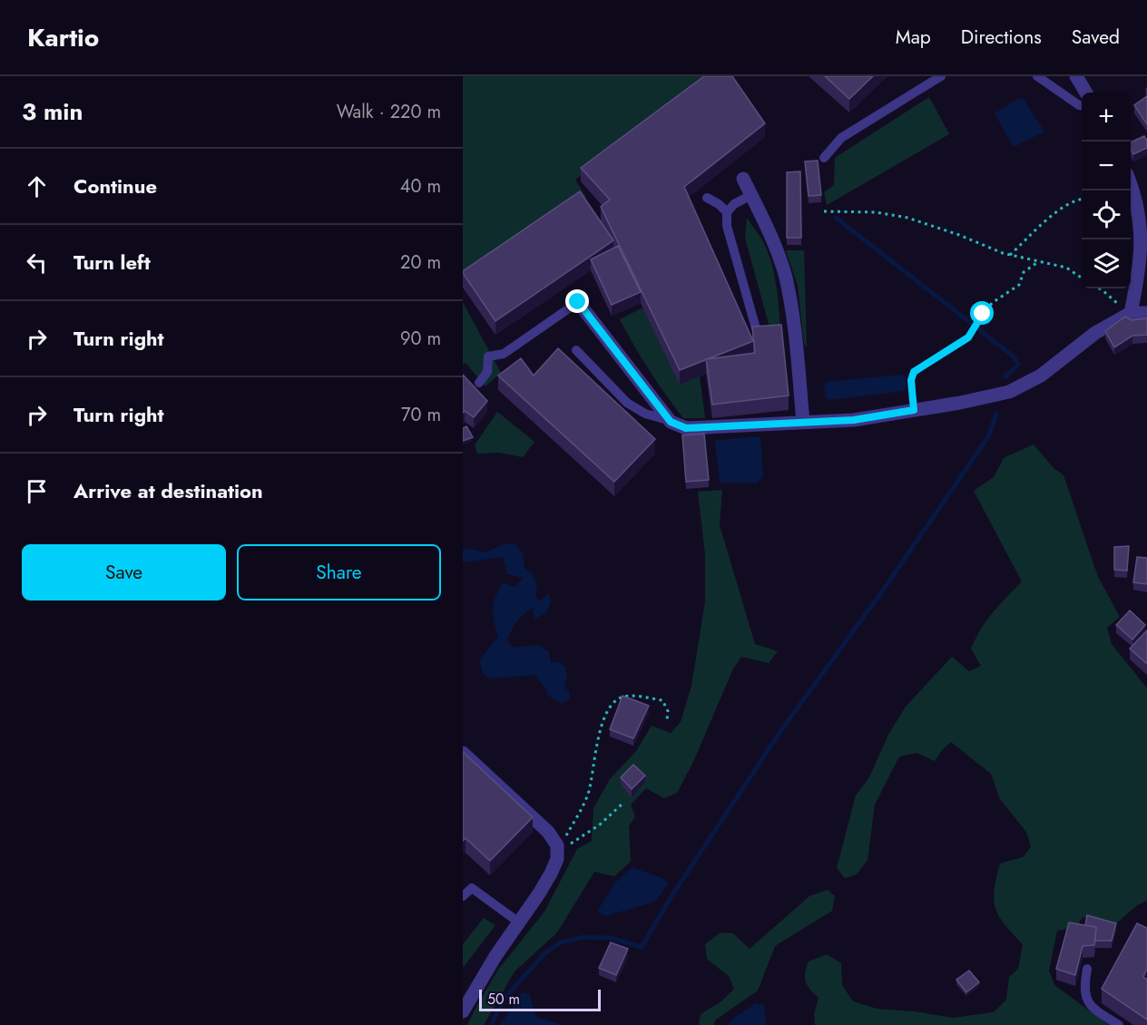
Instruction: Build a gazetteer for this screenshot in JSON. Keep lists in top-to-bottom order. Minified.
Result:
{"scale_bar":"50 m","page":{"header":"Kartio","nav":["Map","Directions","Saved"],"heading":["3 min","Walk · 220 m"],"map_buttons":["+","−"],"list":[["Continue","40 m"],["Turn left","20 m"],["Turn right","90 m"],["Turn right","70 m"],"Arrive at destination"],"buttons":["Save","Share"],"scale":"50 m"}}
